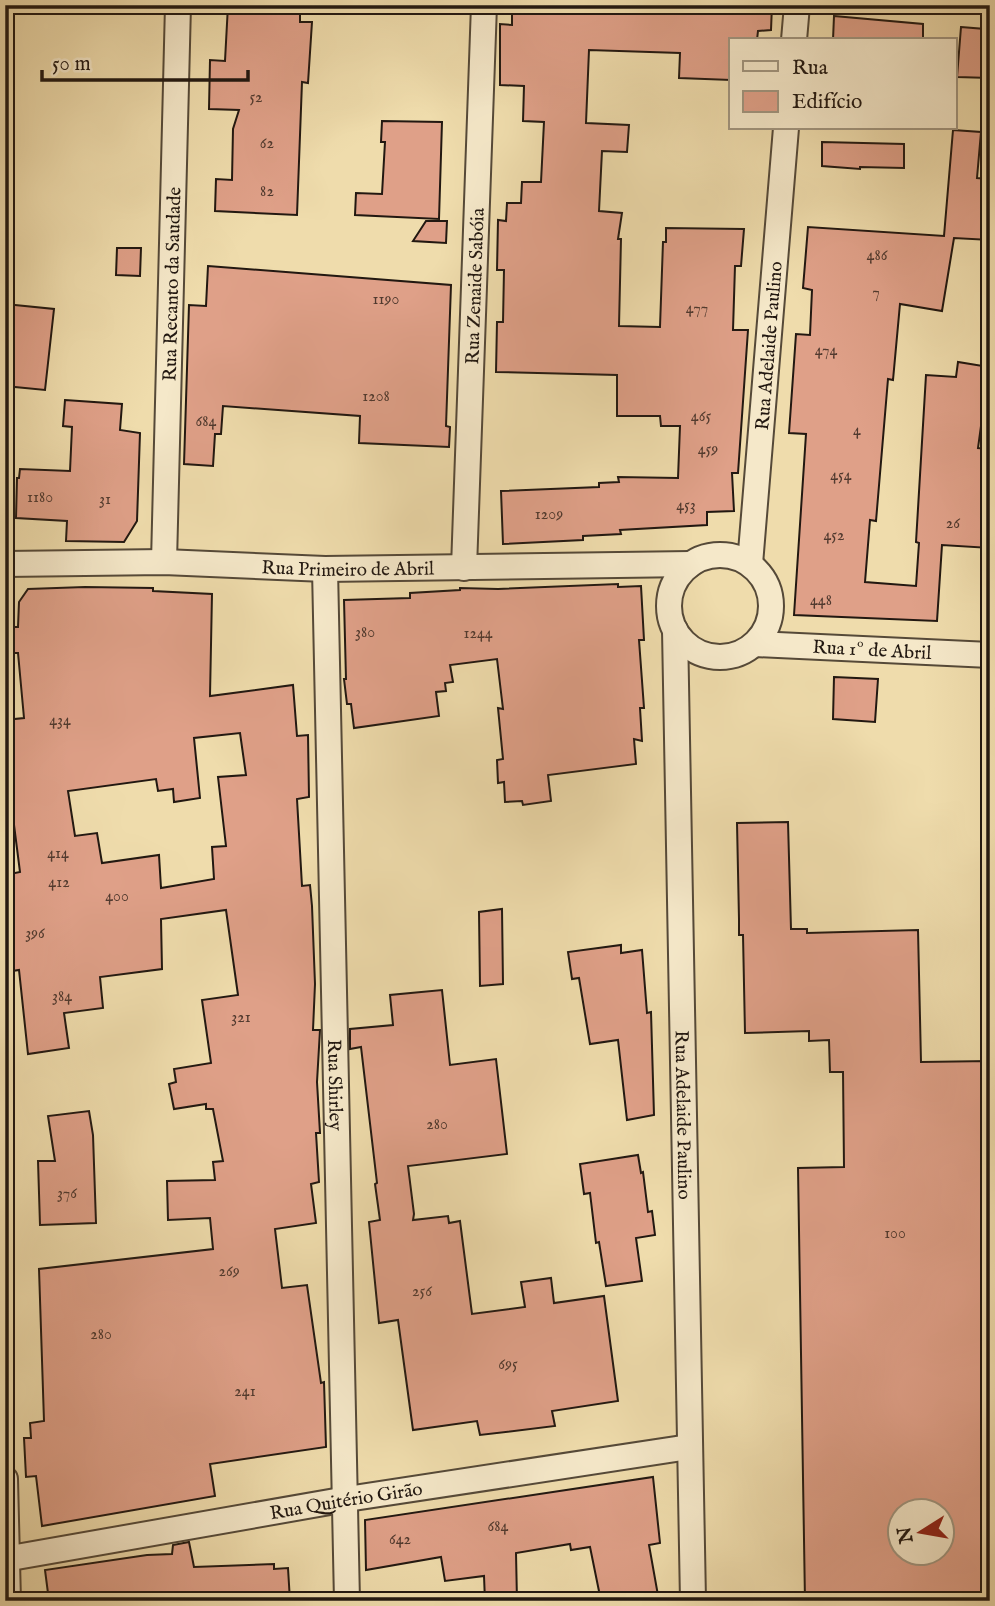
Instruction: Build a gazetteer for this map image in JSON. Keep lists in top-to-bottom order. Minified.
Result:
{"streets":{"street":["Rua Recanto da Saudade","Rua Zenaide Sabóia","Rua Adelaide Paulino","Rua Primeiro de Abril","Rua 1º de Abril","Rua Shirley","Rua Quitério Girão"]},"crossings":[["Rua Recanto da Saudade","Rua Primeiro de Abril"],["Rua Zenaide Sabóia","Rua Primeiro de Abril"],["Rua Adelaide Paulino","Rua Primeiro de Abril"],["Rua Adelaide Paulino","Rua 1º de Abril"],["Rua Adelaide Paulino","Rua Quitério Girão"],["Rua Primeiro de Abril","Rua 1º de Abril"],["Rua Primeiro de Abril","Rua Shirley"],["Rua Shirley","Rua Quitério Girão"]],"house_numbers":["52","62","82","486","7","1190","477","474","1208","465","684","4","459","454","1180","31","453","1209","26","452","448","380","1244","434","414","412","400","396","384","321","280","376","100","269","256","280","695","241","684","642"],"legend":["Rua","Edifício"],"scale_bar":"50 m","north":"left"}
